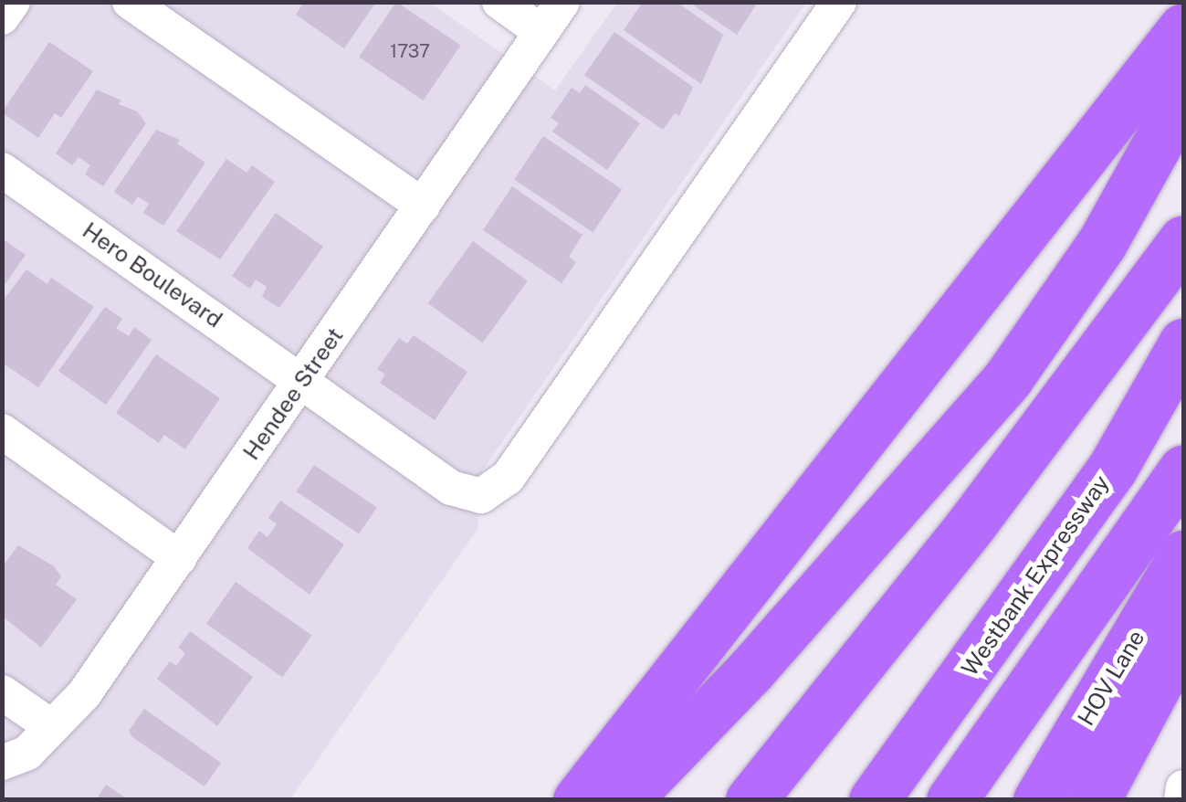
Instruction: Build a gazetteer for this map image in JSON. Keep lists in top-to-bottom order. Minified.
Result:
{"streets":{"highway":["Westbank Expressway","HOV Lane"],"street":["Hero Boulevard","Hendee Street"]},"crossings":[["Hero Boulevard","Hendee Street"]],"house_numbers":["1737"]}
